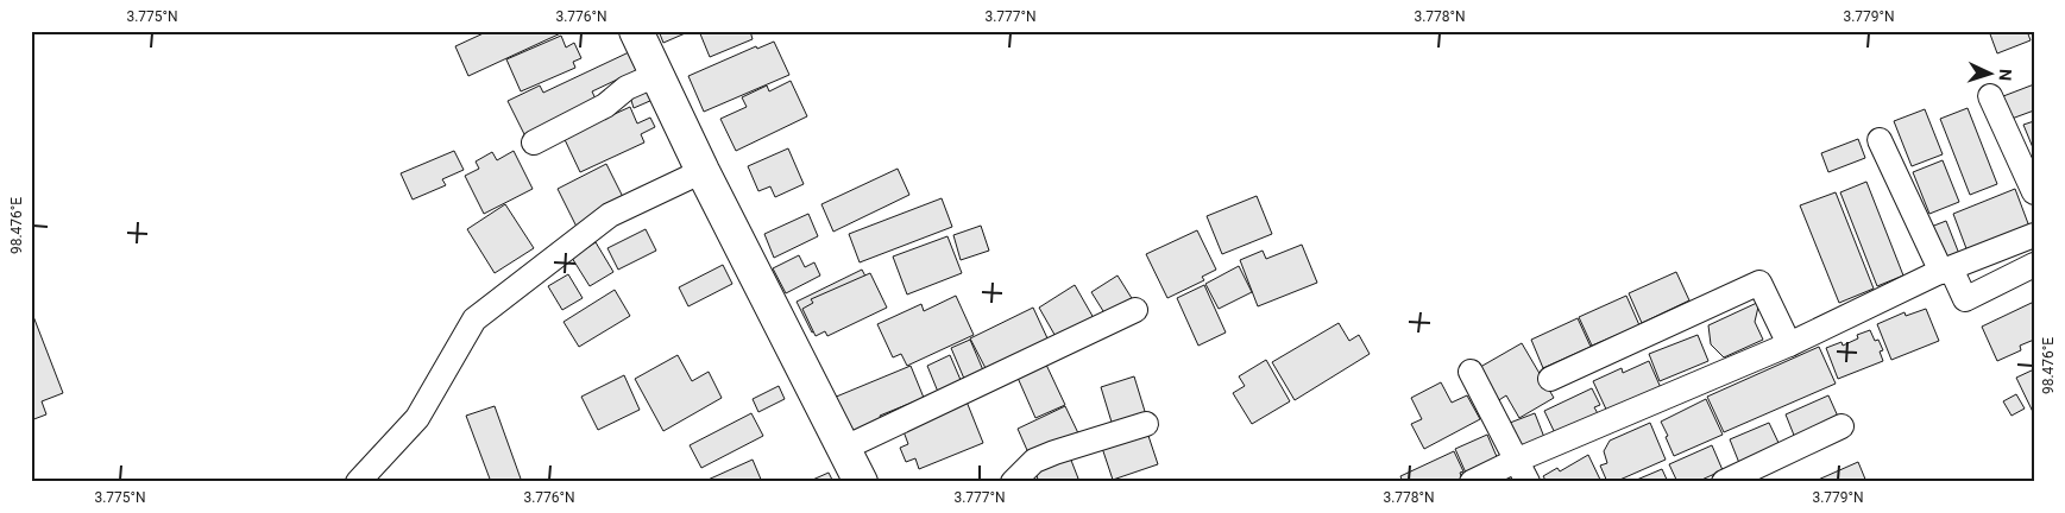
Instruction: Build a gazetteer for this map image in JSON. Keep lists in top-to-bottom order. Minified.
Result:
{"north":"right","coordinates":["3.775°N","3.776°N","3.777°N","3.778°N","3.779°N","98.476°E"]}
